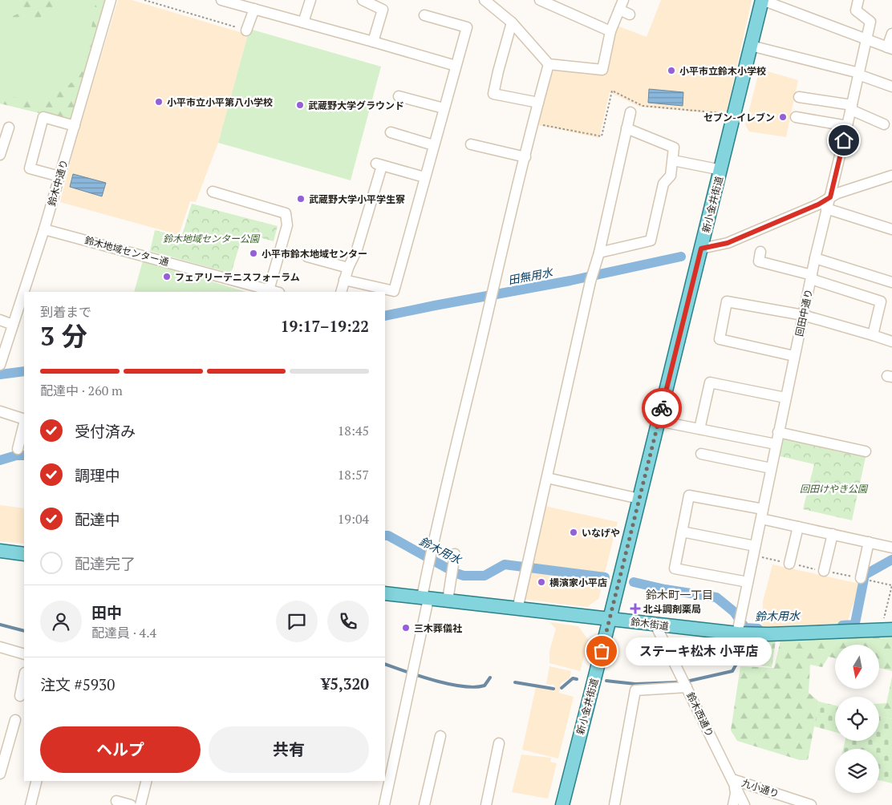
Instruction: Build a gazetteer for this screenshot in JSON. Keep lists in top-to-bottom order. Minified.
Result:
{"streets":{"main road":["新小金井街道","鈴木街道"],"street":["鈴木中通り","鈴木地域センター通","回田中通り","鈴木西通り","九小通り"]},"crossings":[["鈴木中通り","鈴木地域センター通"],["新小金井街道","鈴木街道"],["回田中通り","鈴木街道"],["鈴木街道","鈴木西通り"],["鈴木西通り","九小通り"]],"districts":["鈴木町一丁目"],"water":["田無用水","鈴木用水"],"parks":["鈴木地域センター公園","回田けやき公園"],"places":{"other":["小平市立鈴木小学校","小平市立小平第八小学校","武蔵野大学グラウンド","セブン-イレブン","武蔵野大学小平学生寮","小平市鈴木地域センター","フェアリーテニスフォーラム","いなげや","横濱家小平店","三木葬儀社","ステーキ松木 小平店"],"health":["北斗調剤薬局"]},"north":"bottom","page":{"heading":["3 分","到着まで","19:17–19:22"],"panel":["田中","配達員 · 4.4","注文 #5930","¥5,320"],"bar":"配達中 · 260 m","list":[["受付済み","18:45"],["調理中","18:57"],["配達中","19:04"],"配達完了"],"bubble":"ステーキ松木 小平店","buttons":["ヘルプ","共有"]}}
